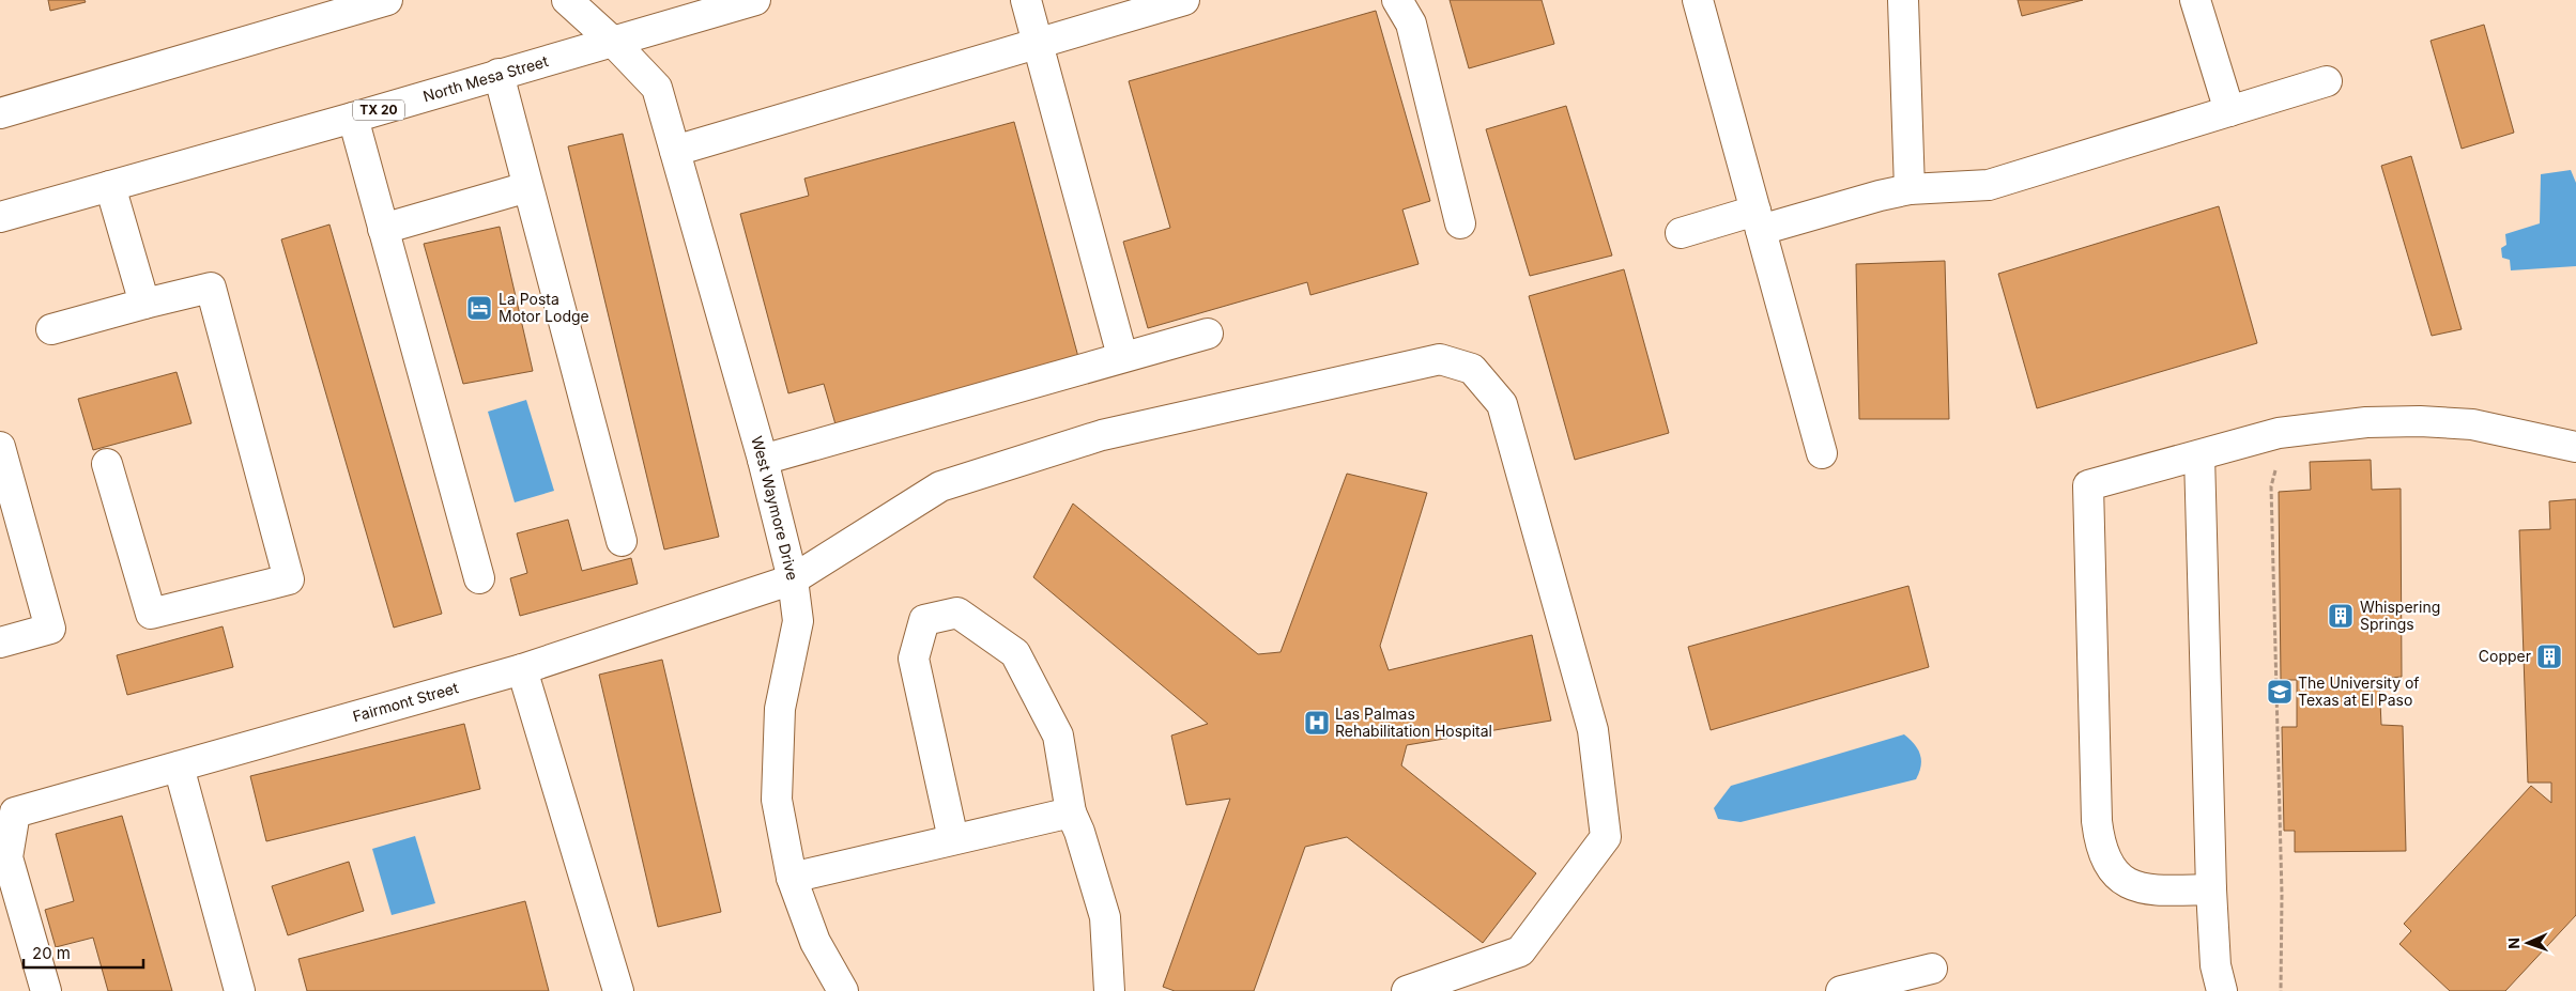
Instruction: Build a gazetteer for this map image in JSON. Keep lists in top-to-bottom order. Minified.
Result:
{"streets":{"street":["North Mesa Street","TX 20","West Waymore Drive","Fairmont Street"]},"crossings":[["North Mesa Street","West Waymore Drive"],["West Waymore Drive","Fairmont Street"]],"places":{"hotel":["La Posta Motor Lodge"],"building":["Whispering Springs","Copper"],"school or university":["The University of Texas at El Paso"],"hospital":["Las Palmas Rehabilitation Hospital"]},"scale_bar":"20 m","north":"left"}
